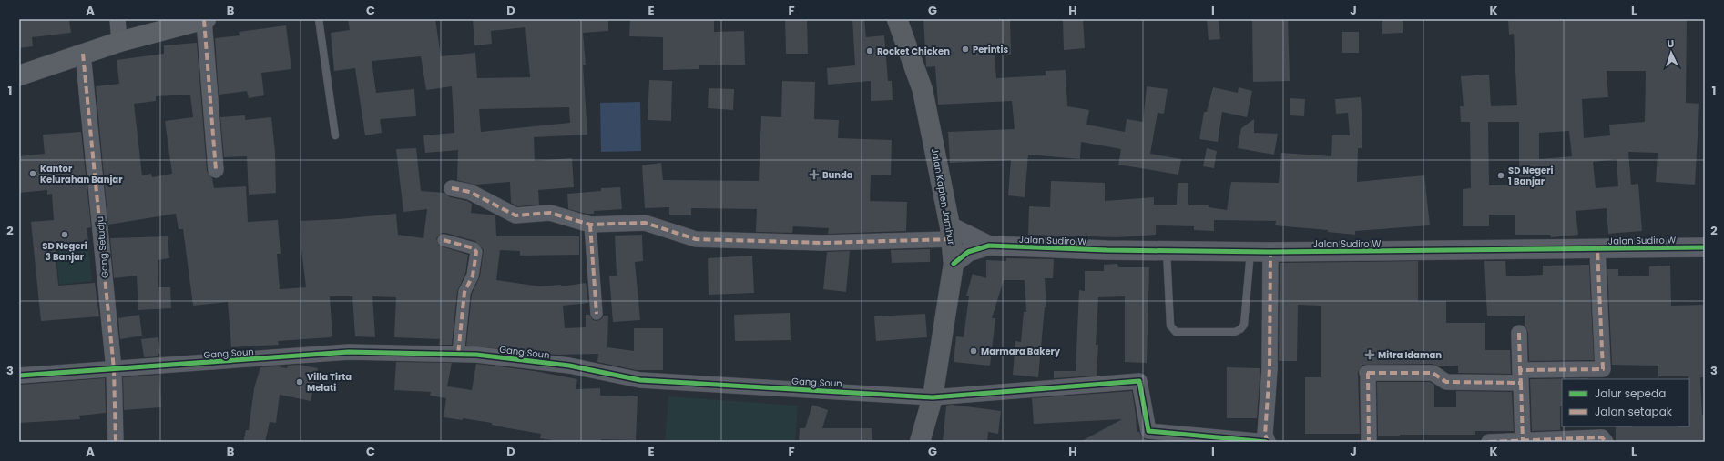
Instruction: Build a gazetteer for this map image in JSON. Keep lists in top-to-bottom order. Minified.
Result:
{"streets":{"main road":["Jalan Kapten Jamhur"],"street":["Jalan Sudiro W","Gang Setudju","Gang Soun"]},"crossings":[["Jalan Kapten Jamhur","Gang Soun"],["Gang Setudju","Gang Soun"]],"places":{"other":["Perintis","Rocket Chicken","Kantor Kelurahan Banjar","SD Negeri 1 Banjar","SD Negeri 3 Banjar","Marmara Bakery","Villa Tirta Melati"],"health":["Bunda","Mitra Idaman"]},"legend":["Jalur sepeda","Jalan setapak"],"north":"top","grid":{"columns":["A","B","C","D","E","F","G","H","I","J","K","L"],"rows":["1","2","3"]}}
